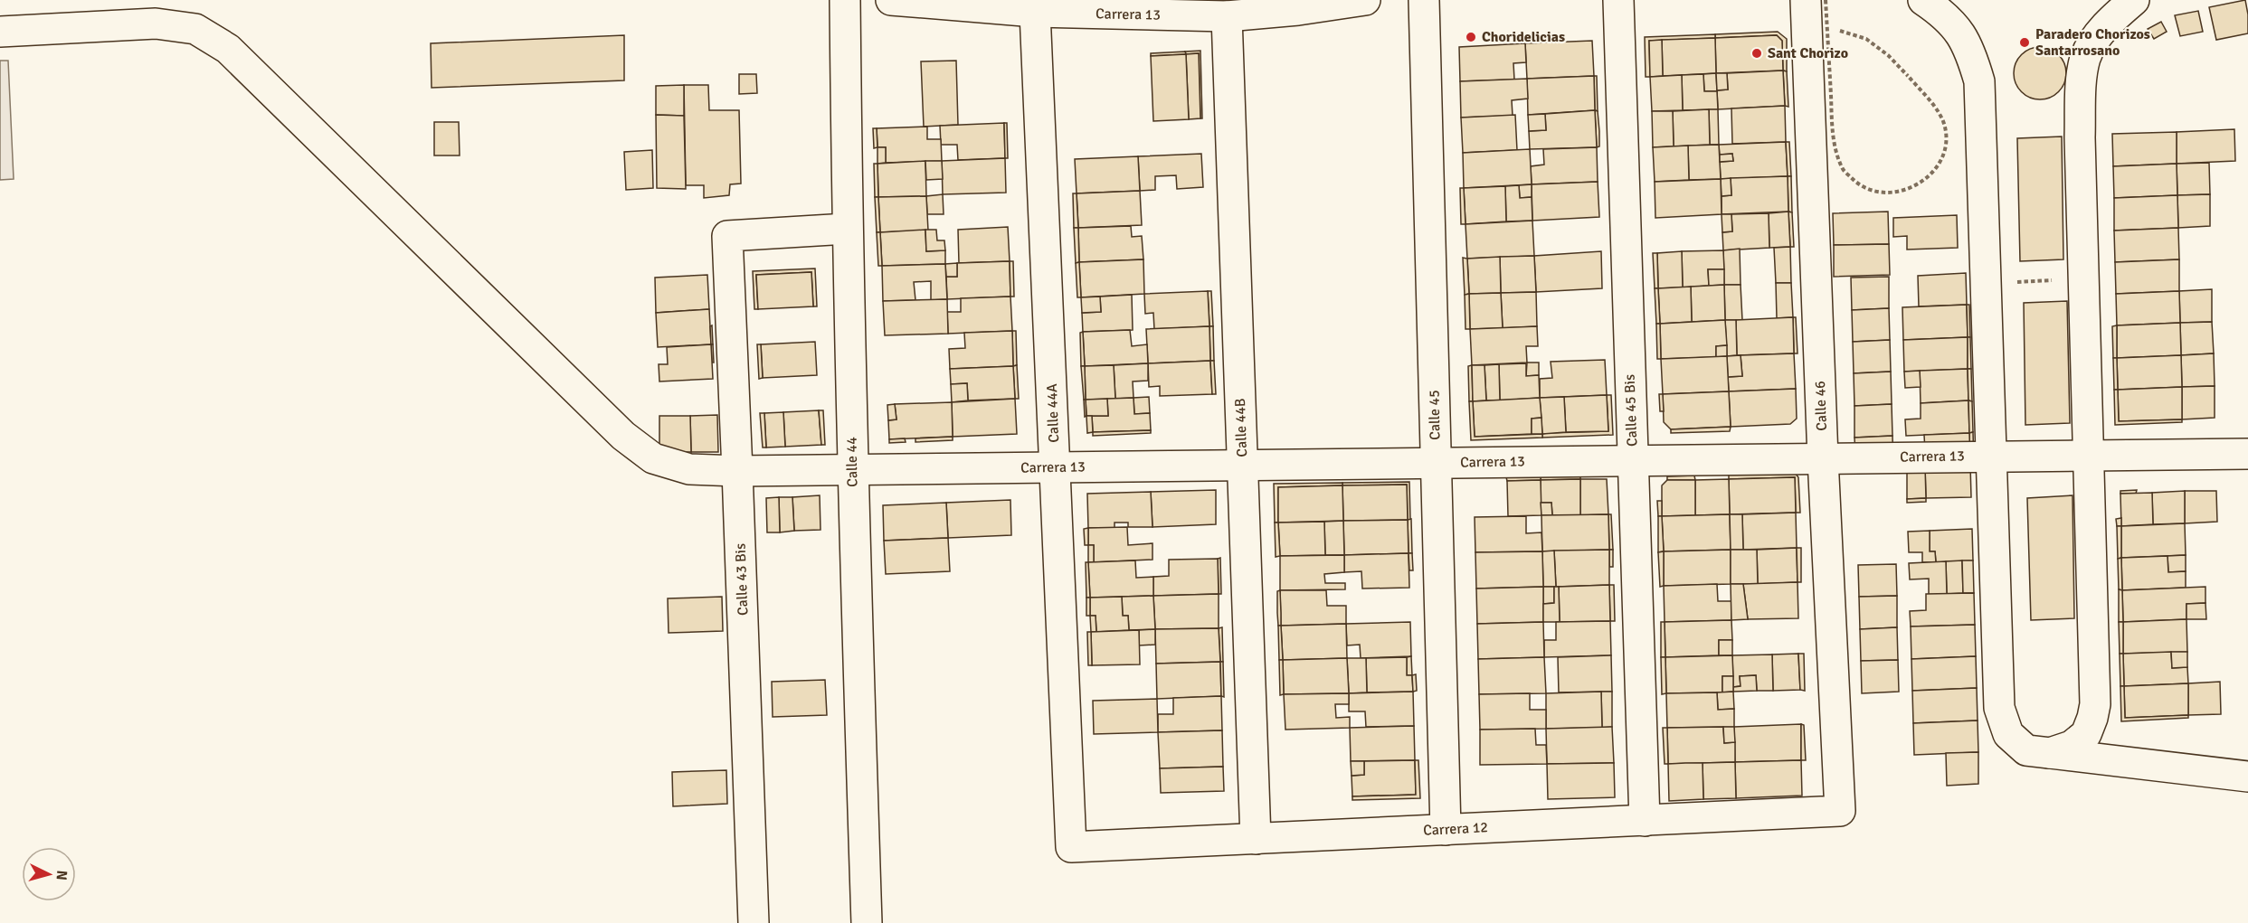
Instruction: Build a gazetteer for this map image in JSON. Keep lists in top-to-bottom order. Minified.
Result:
{"streets":{"street":["Carrera 13","Calle 46","Calle 45 Bis","Calle 44A","Calle 45","Calle 44B","Calle 44","Calle 43 Bis","Carrera 12"]},"crossings":[["Carrera 13","Calle 46"],["Carrera 13","Calle 45 Bis"],["Carrera 13","Calle 44A"],["Carrera 13","Calle 45"],["Carrera 13","Calle 44B"],["Carrera 13","Calle 44"],["Carrera 13","Calle 43 Bis"],["Calle 46","Carrera 12"],["Calle 45 Bis","Carrera 12"],["Calle 44A","Carrera 12"],["Calle 45","Carrera 12"],["Calle 44B","Carrera 12"],["Calle 44","Calle 43 Bis"]],"places":["Choridelicias","Paradero Chorizos Santarrosano","Sant Chorizo"],"north":"right"}
